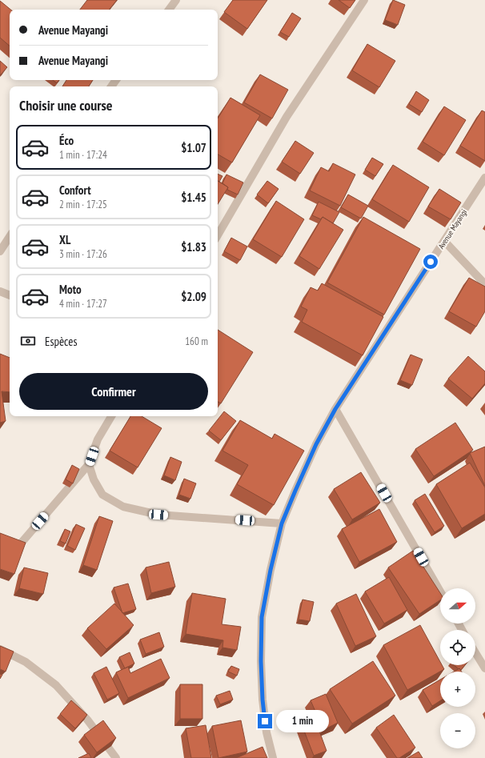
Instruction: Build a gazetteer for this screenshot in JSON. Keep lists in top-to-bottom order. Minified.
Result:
{"streets":{"street":["Avenue Mayangi"]},"north":"right","page":{"banner":["Avenue Mayangi","Avenue Mayangi"],"heading":"Choisir une course","list":[{"name":"Éco","note":"1 min · 17:24","value":"$1.07"},{"name":"Confort","note":"2 min · 17:25","value":"$1.45"},{"name":"XL","note":"3 min · 17:26","value":"$1.83"},{"name":"Moto","note":"4 min · 17:27","value":"$2.09"}],"pay":["Espèces","160 m"],"buttons":"Confirmer","map_buttons":["+","−"],"bubble":"1 min"}}
